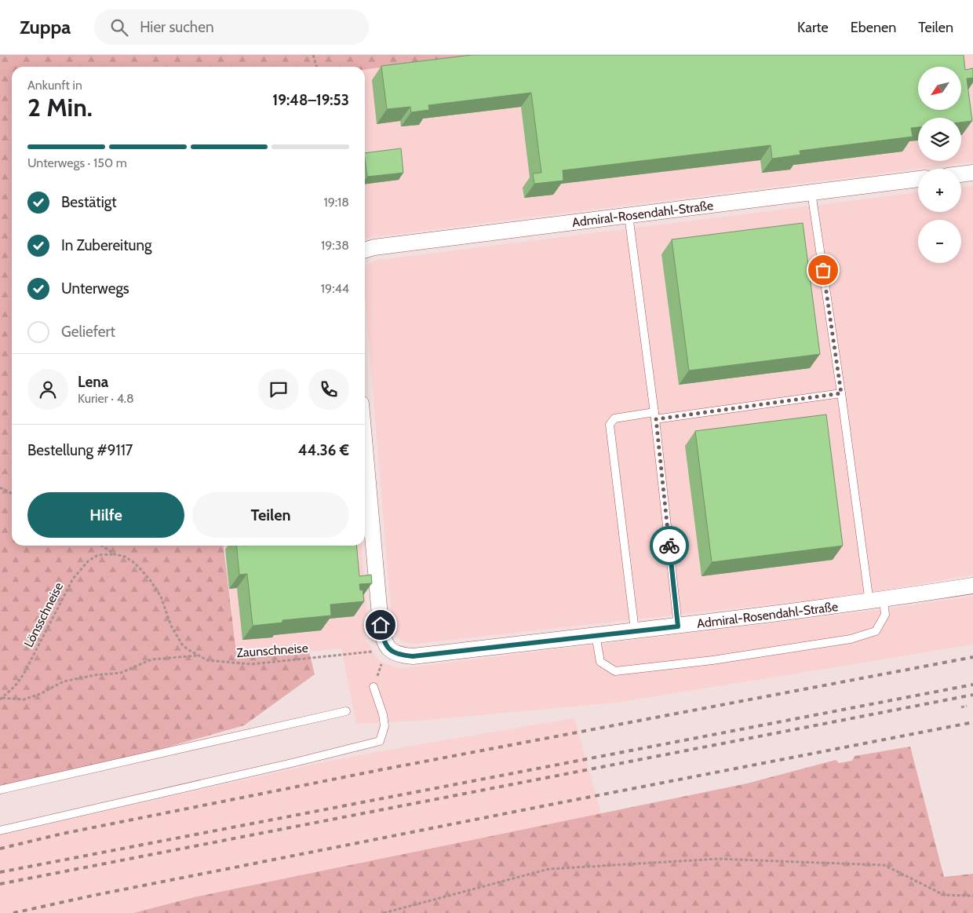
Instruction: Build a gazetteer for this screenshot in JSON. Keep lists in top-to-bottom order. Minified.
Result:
{"streets":{"street":["Admiral-Rosendahl-Straße"],"path":["Lönsschneise","Zaunschneise"]},"crossings":[["Admiral-Rosendahl-Straße","Zaunschneise"],["Lönsschneise","Zaunschneise"]],"north":"bottom left","page":{"header":"Zuppa","search":"Hier suchen","nav":["Karte","Ebenen","Teilen"],"map_buttons":["+","−"],"heading":["2 Min.","Ankunft in","19:48–19:53"],"panel":["Lena","Kurier · 4.8","Bestellung #9117","44.36 €"],"bar":"Unterwegs · 150 m","list":[["Bestätigt","19:18"],["In Zubereitung","19:38"],["Unterwegs","19:44"],"Geliefert"],"buttons":["Hilfe","Teilen"]}}
